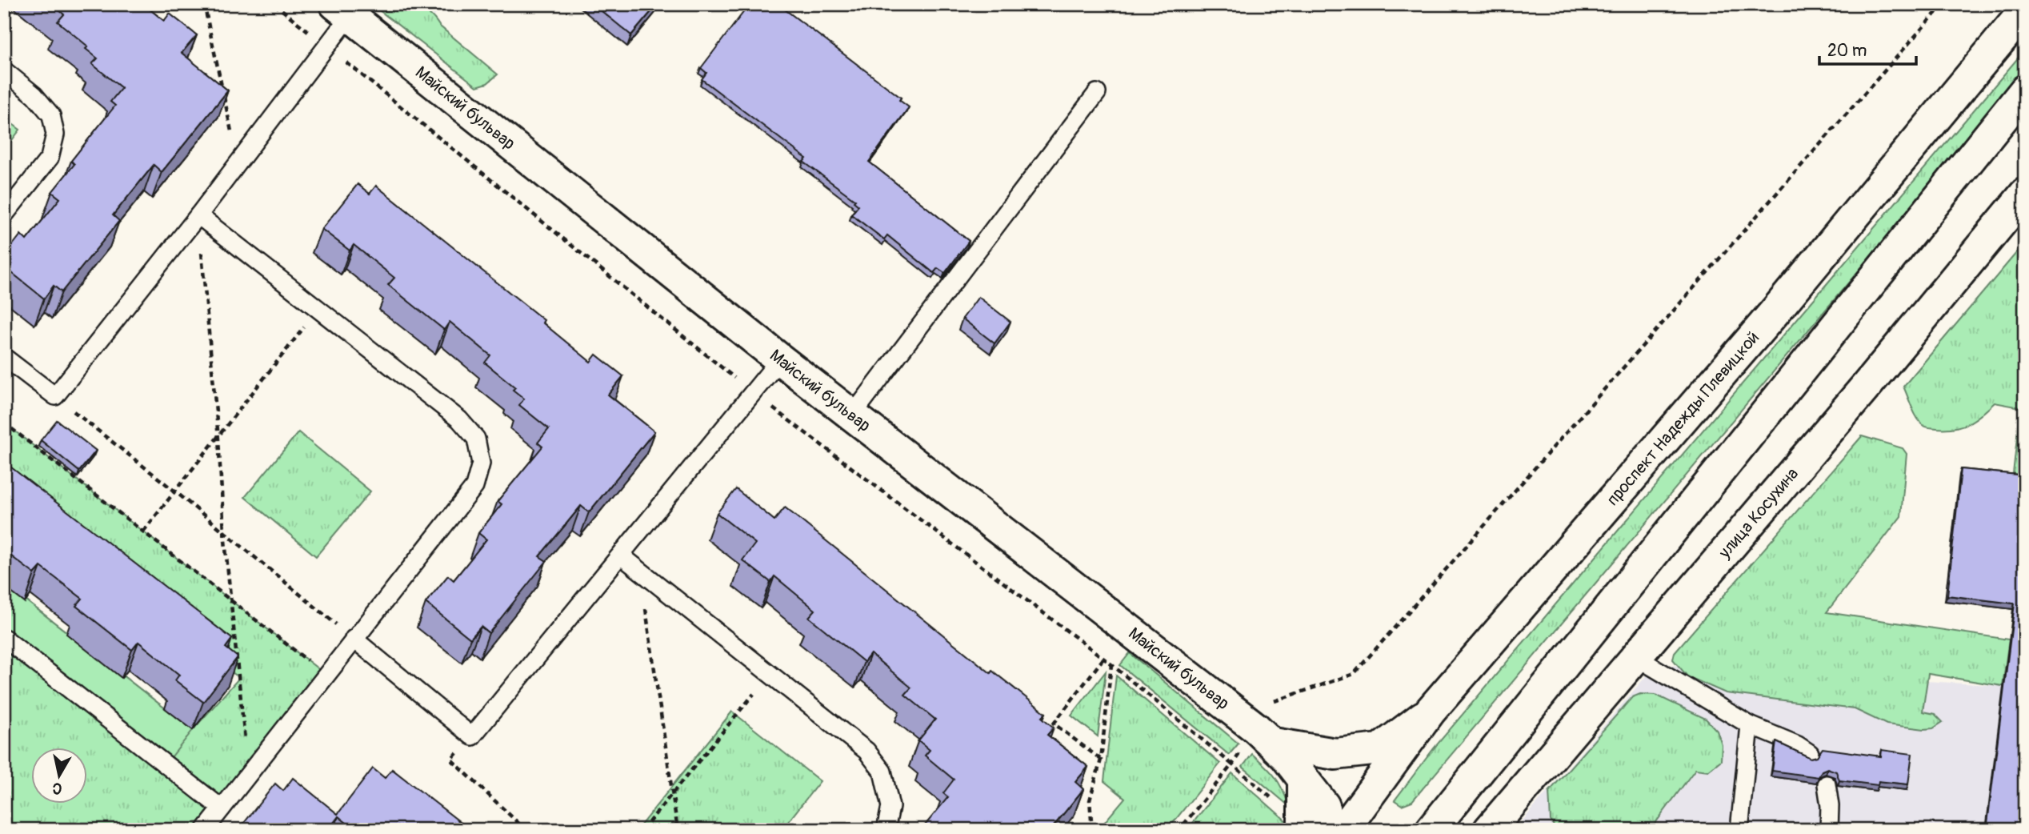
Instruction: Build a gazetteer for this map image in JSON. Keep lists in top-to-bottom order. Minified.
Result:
{"streets":{"main road":["Майский бульвар","проспект Надежды Плевицкой","улица Косухина"]},"scale_bar":"20 m","north":"bottom"}
